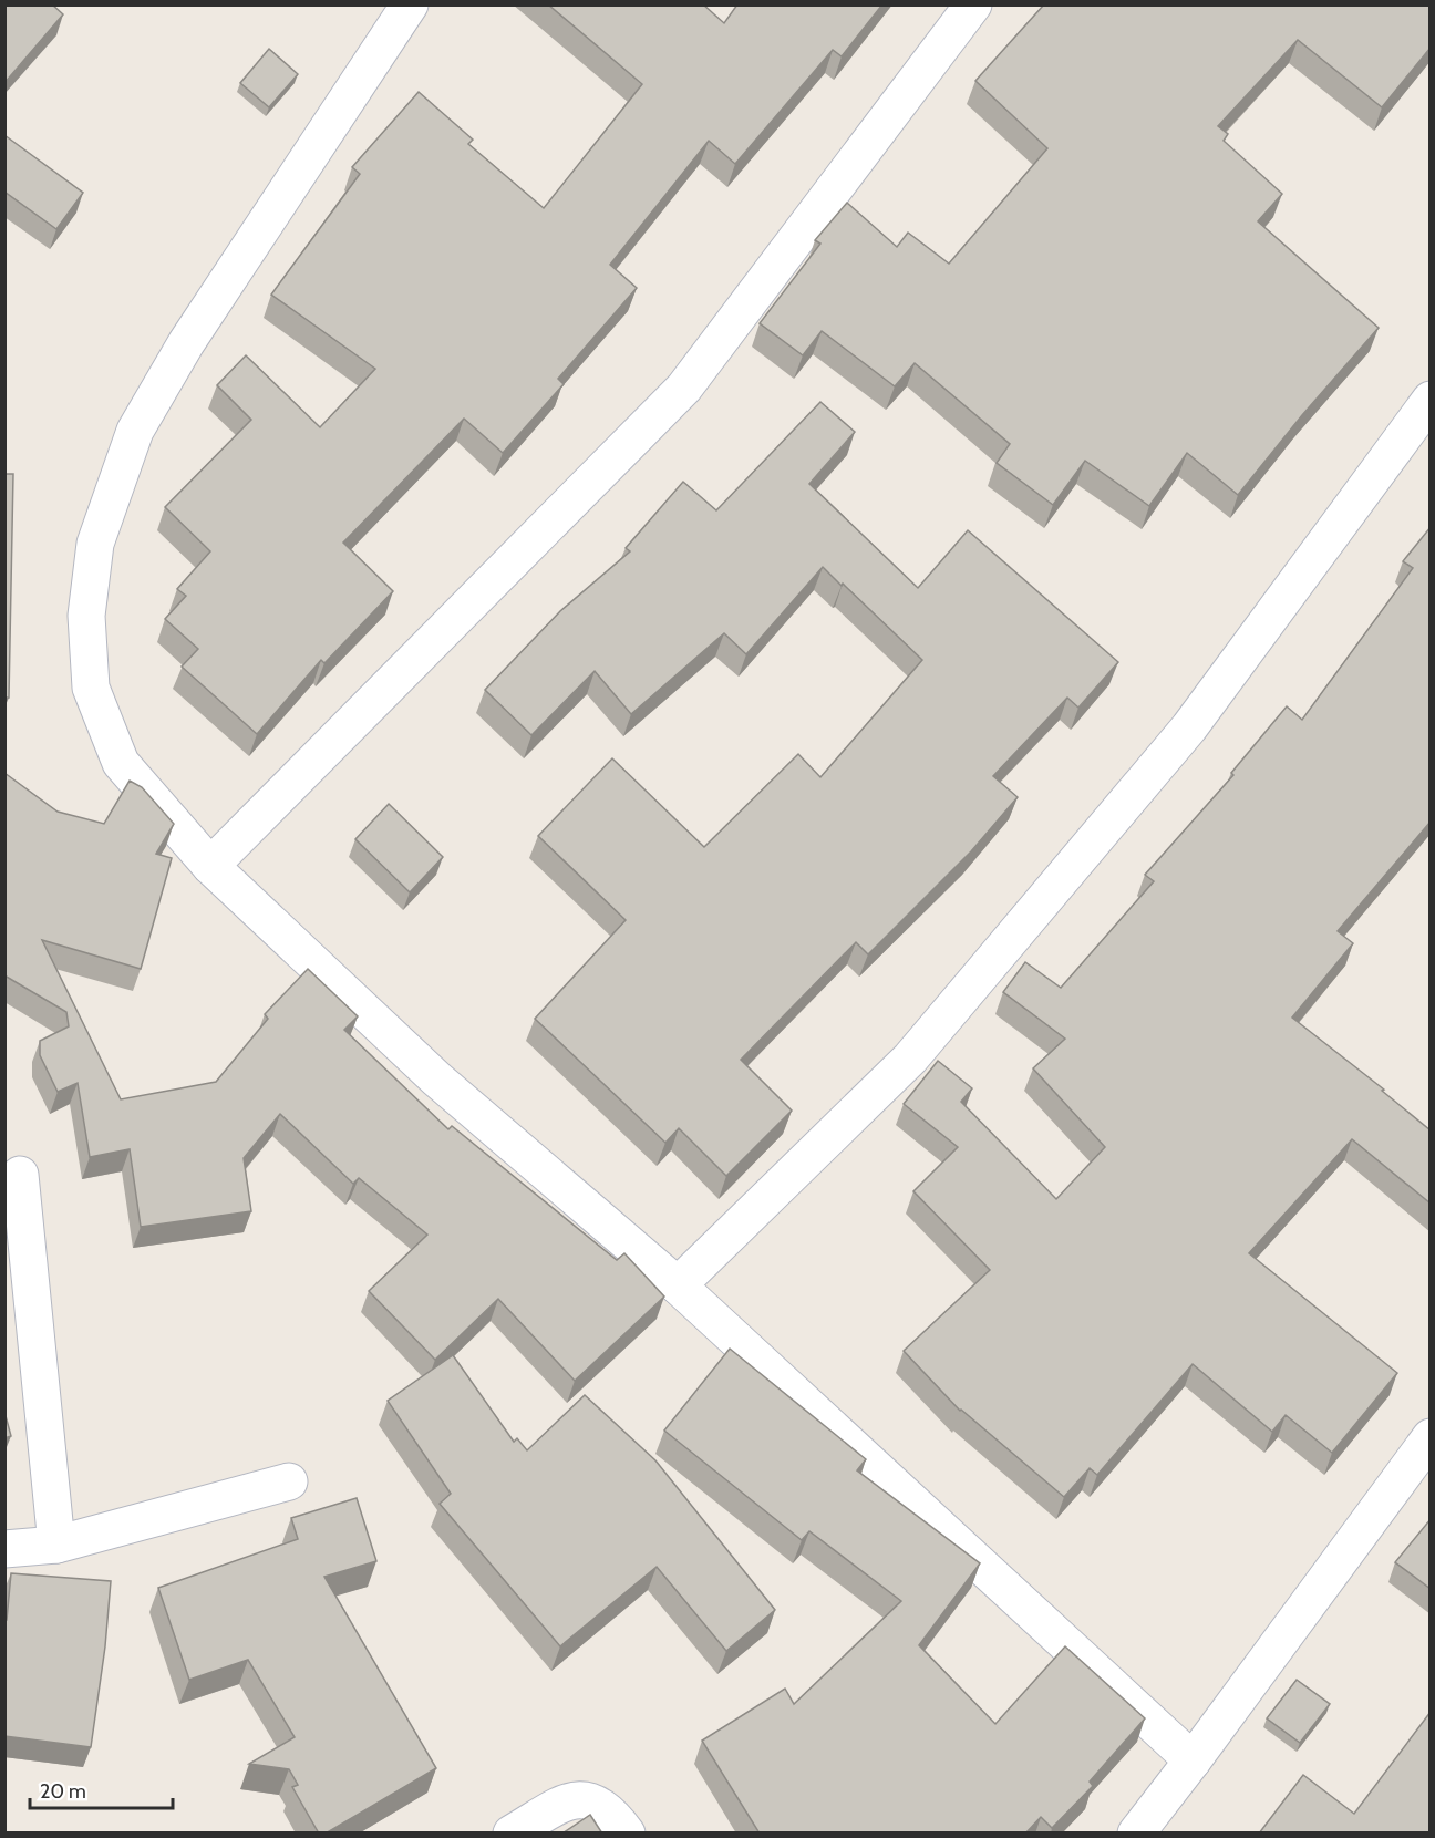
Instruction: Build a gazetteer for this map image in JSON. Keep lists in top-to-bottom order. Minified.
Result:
{"scale_bar":"20 m"}
